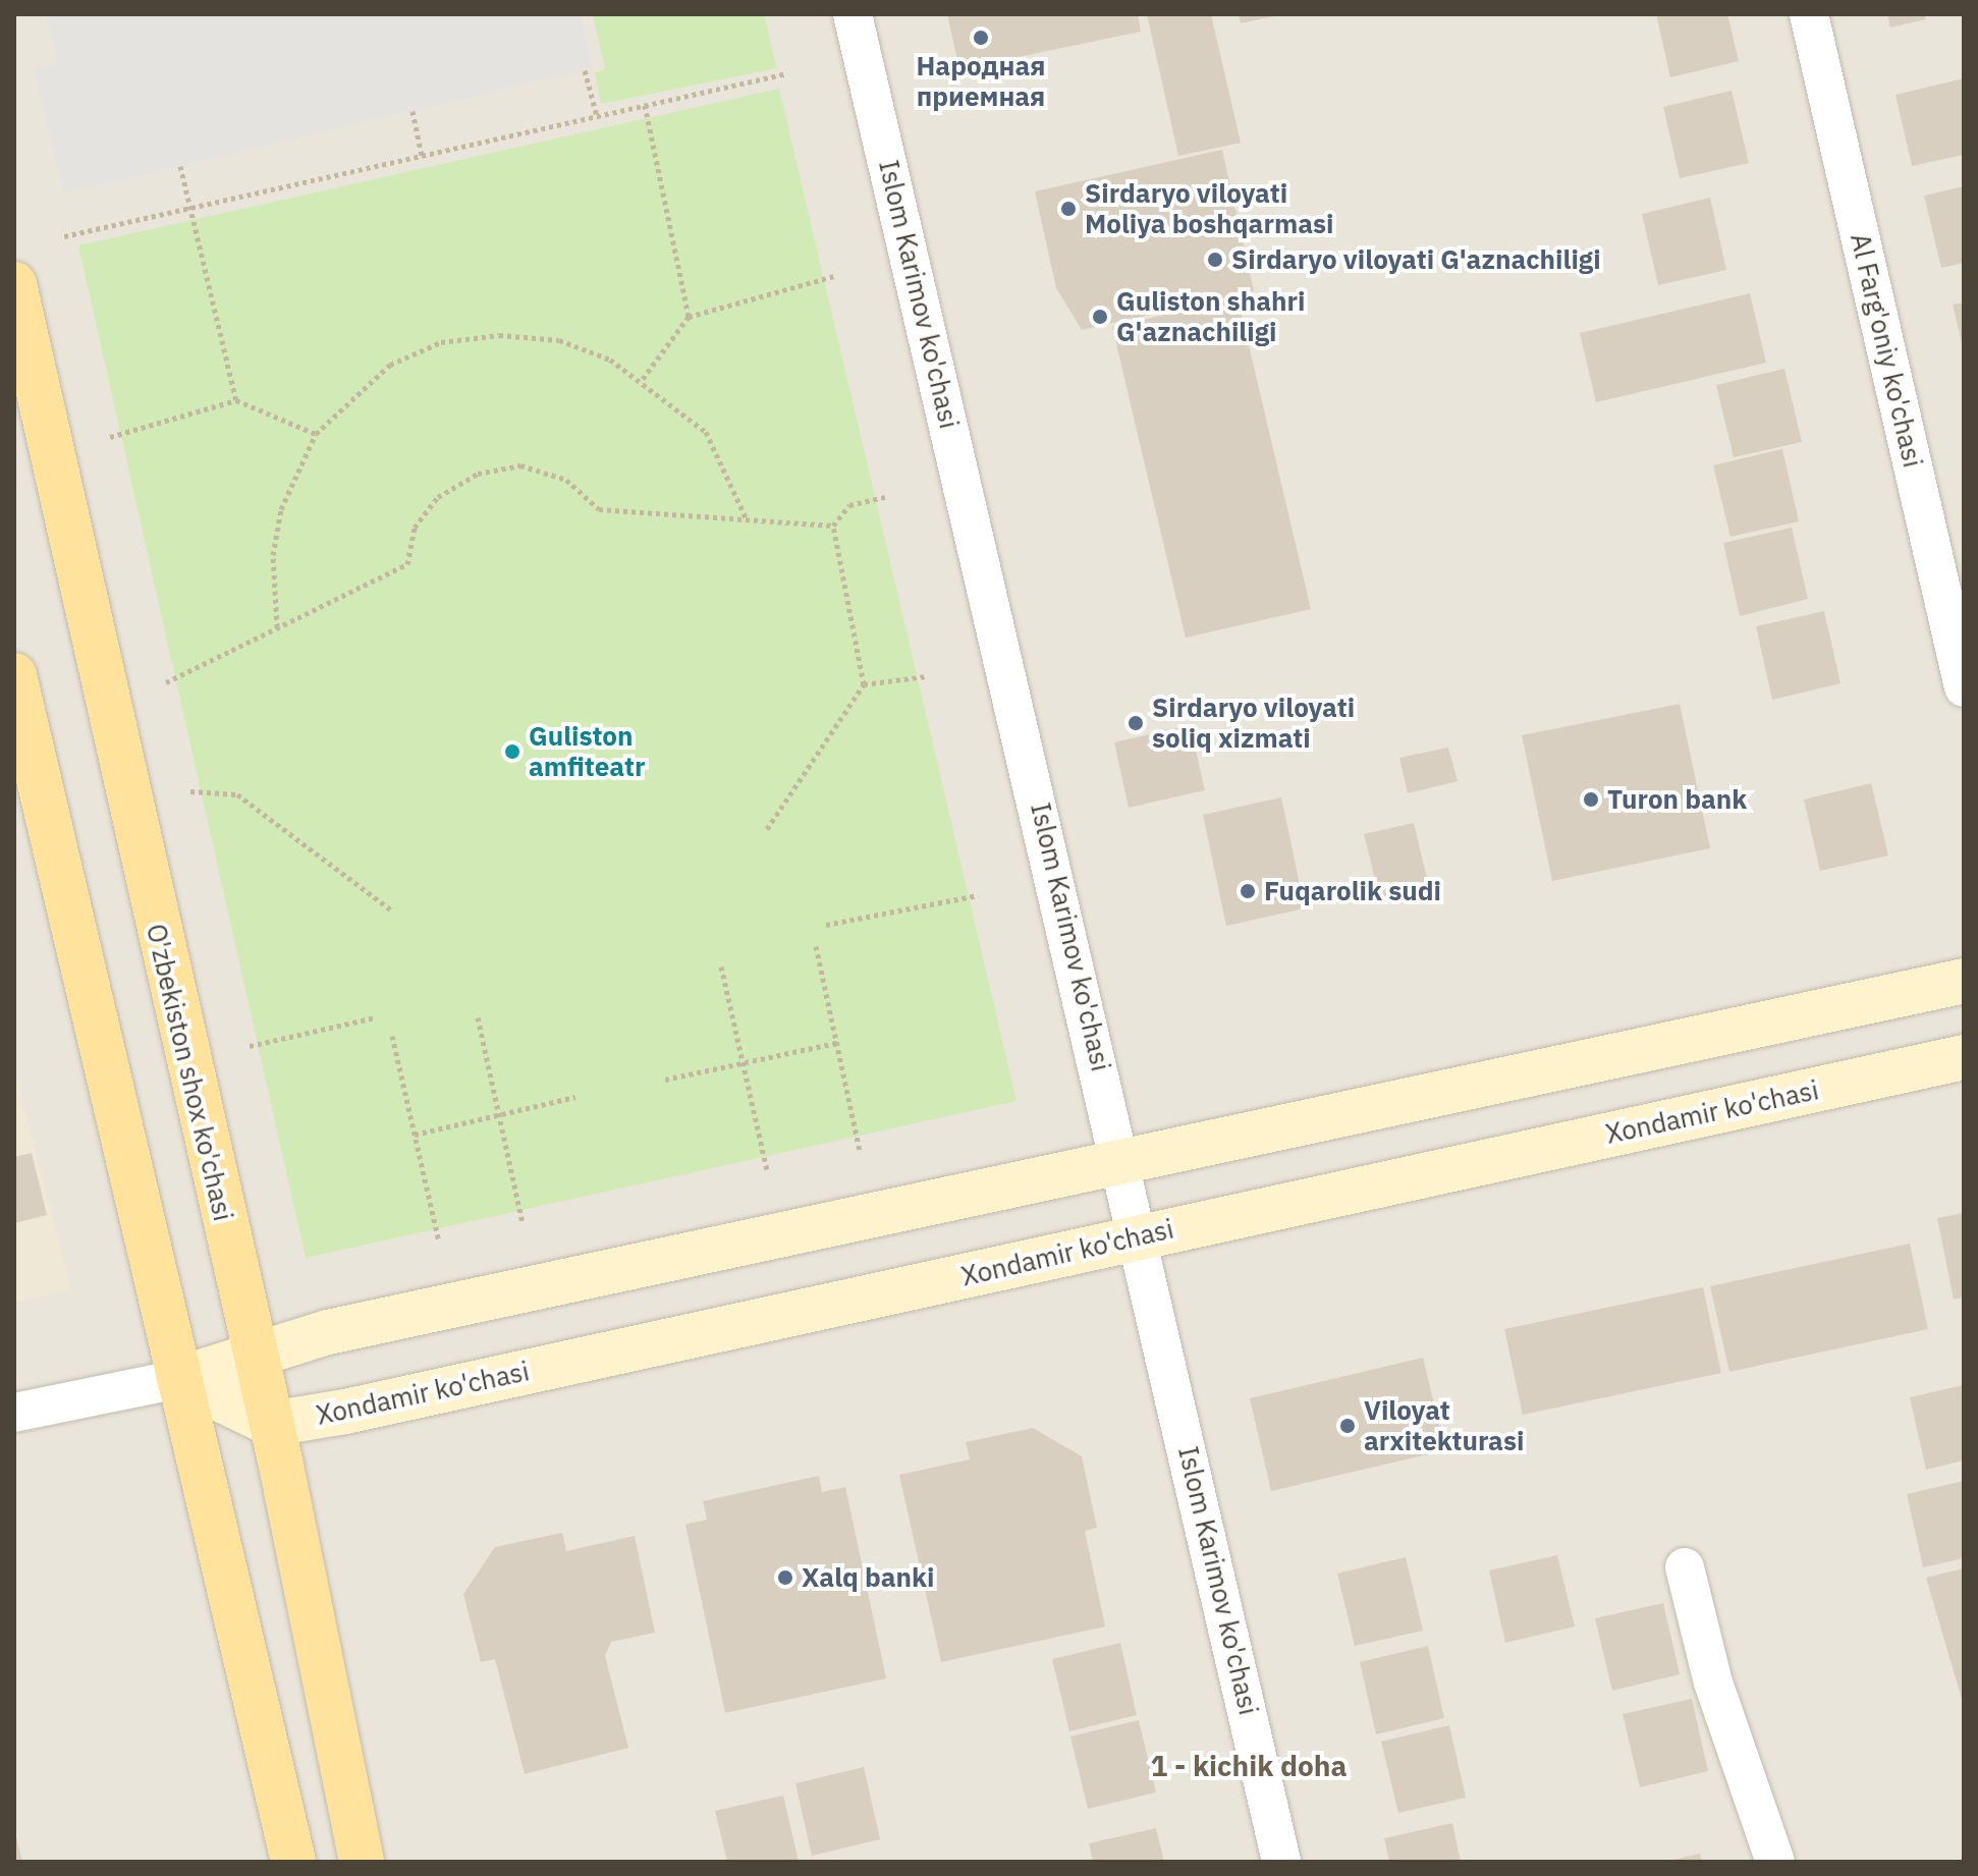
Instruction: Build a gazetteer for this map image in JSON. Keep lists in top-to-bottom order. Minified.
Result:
{"streets":{"main road":["O'zbekiston shox ko'chasi","Xondamir ko'chasi"],"street":["Islom Karimov ko'chasi","Al Farg'oniy ko'chasi"]},"crossings":[["Islom Karimov ko'chasi","Xondamir ko'chasi"],["O'zbekiston shox ko'chasi","Xondamir ko'chasi"]],"districts":["1 - kichik doha"],"places":["Народная приемная","Sirdaryo viloyati Moliya boshqarmasi","Sirdaryo viloyati G'aznachiligi","Guliston shahri G'aznachiligi","Sirdaryo viloyati soliq xizmati","Guliston amfiteatr","Turon bank","Fuqarolik sudi","Viloyat arxitekturasi","Xalq banki"]}
